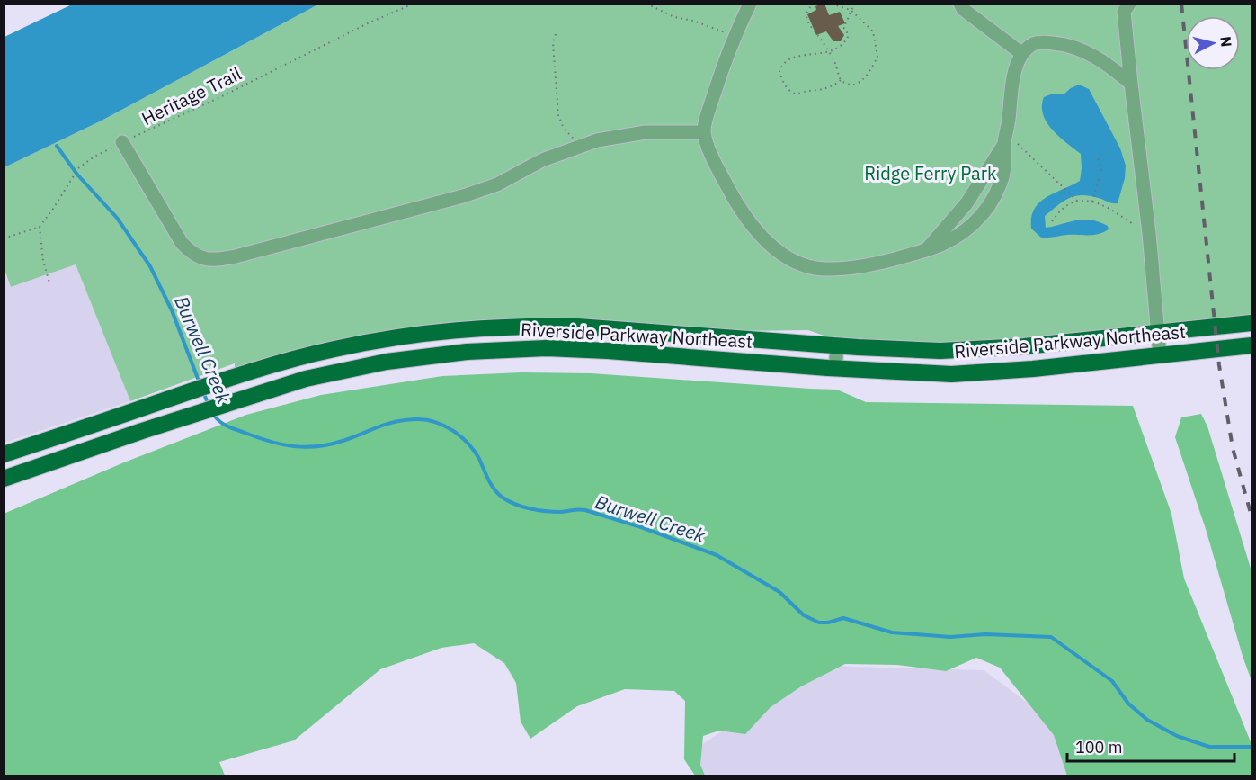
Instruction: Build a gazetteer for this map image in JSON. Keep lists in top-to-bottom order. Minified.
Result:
{"streets":{"main road":["Riverside Parkway Northeast"],"path":["Heritage Trail"]},"water":["Burwell Creek"],"parks":["Ridge Ferry Park"],"scale_bar":"100 m","north":"right"}
